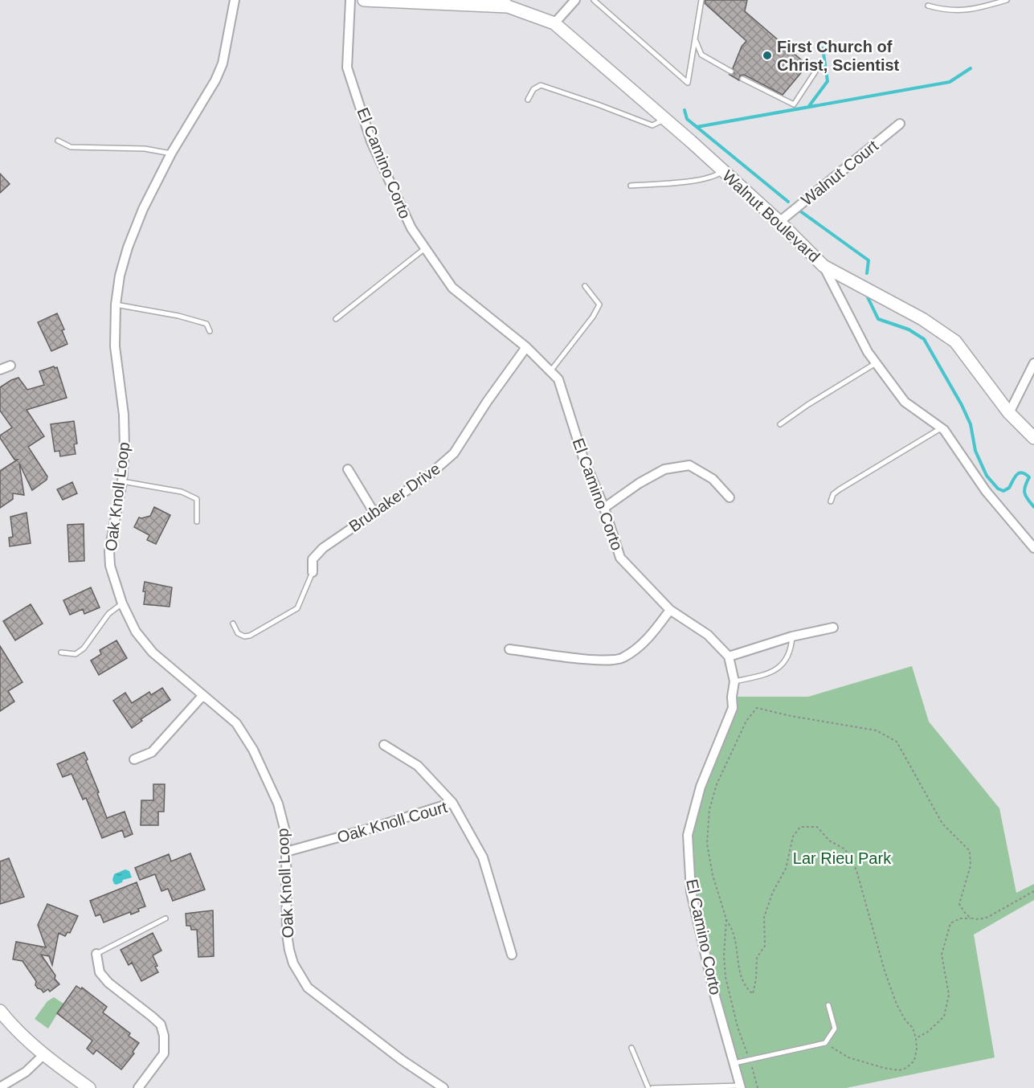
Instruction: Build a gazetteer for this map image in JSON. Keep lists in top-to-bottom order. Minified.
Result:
{"streets":{"street":["El Camino Corto","Walnut Court","Walnut Boulevard","Oak Knoll Loop","Brubaker Drive","Oak Knoll Court"]},"crossings":[["El Camino Corto","Brubaker Drive"],["Walnut Court","Walnut Boulevard"],["Oak Knoll Loop","Oak Knoll Court"]],"parks":["Lar Rieu Park"],"places":["First Church of Christ, Scientist"]}
